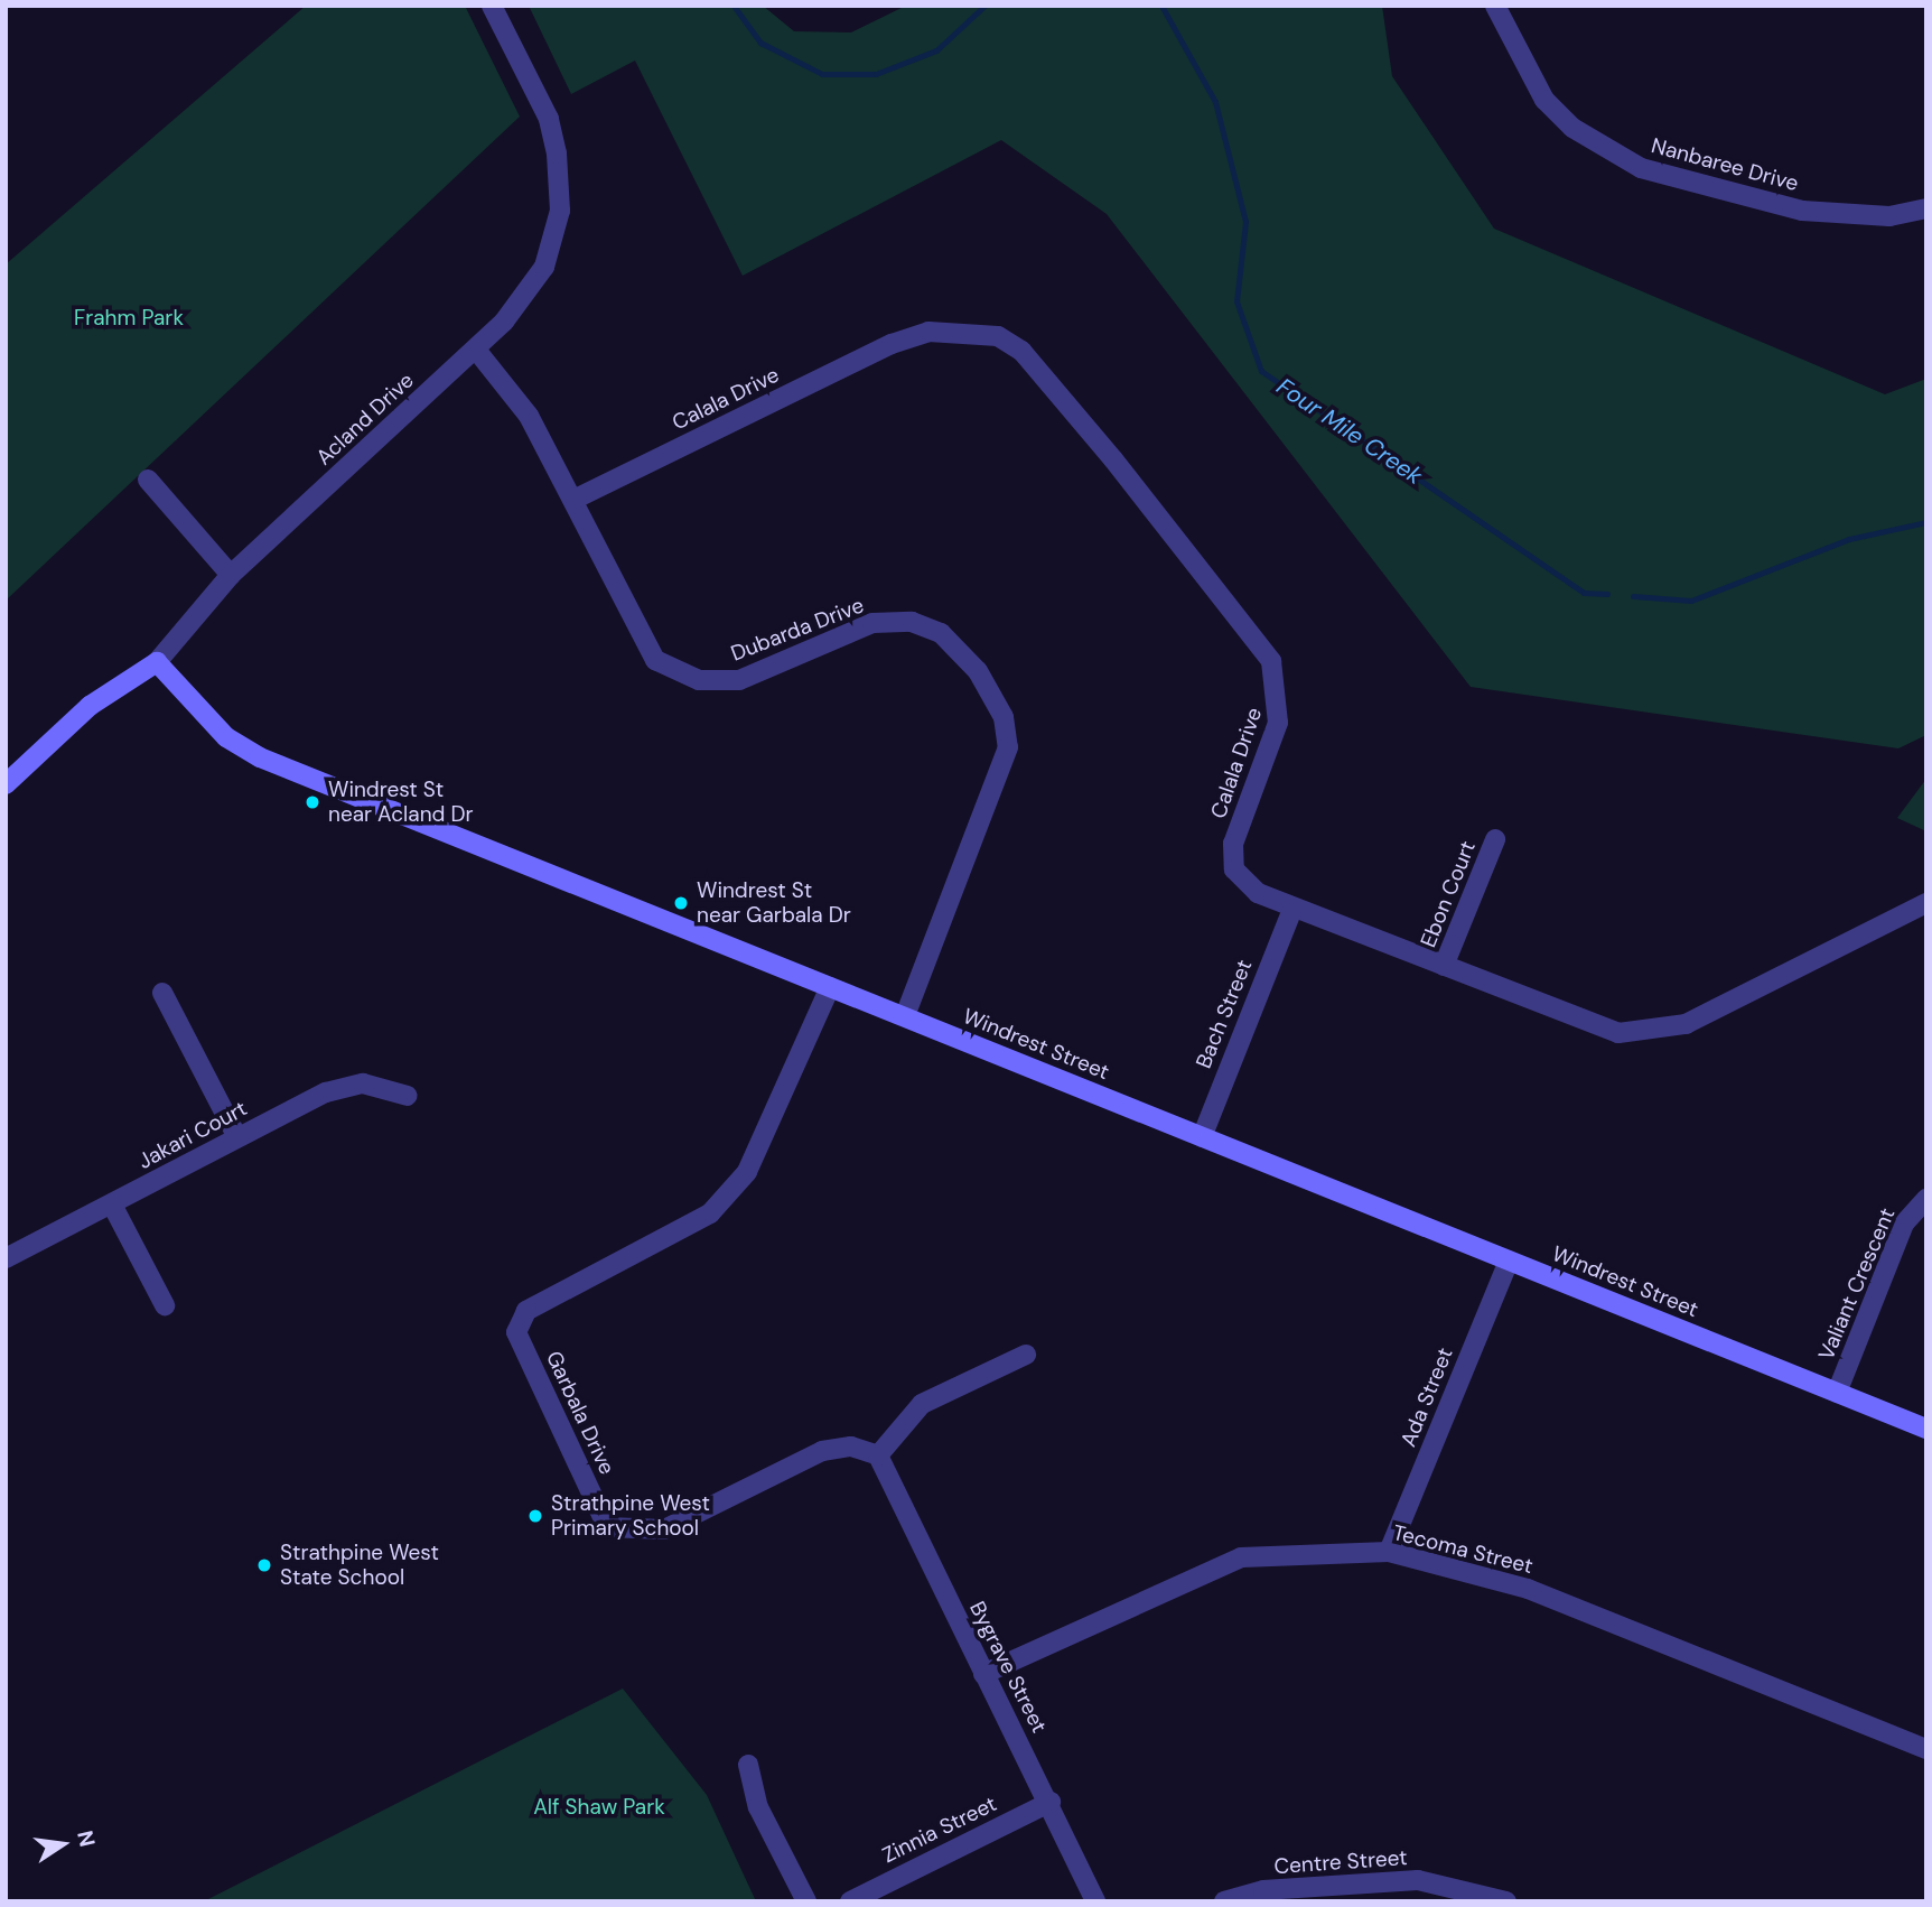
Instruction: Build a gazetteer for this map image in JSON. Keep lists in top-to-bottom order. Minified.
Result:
{"streets":{"street":["Nanbaree Drive","Calala Drive","Acland Drive","Dubarda Drive","Ebon Court","Bach Street","Windrest Street","Jakari Court","Valiant Crescent","Ada Street","Garbala Drive","Tecoma Street","Bygrave Street","Zinnia Street","Centre Street"]},"crossings":[["Calala Drive","Dubarda Drive"],["Calala Drive","Ebon Court"],["Calala Drive","Bach Street"],["Acland Drive","Dubarda Drive"],["Acland Drive","Windrest Street"],["Dubarda Drive","Windrest Street"],["Bach Street","Windrest Street"],["Windrest Street","Valiant Crescent"],["Windrest Street","Ada Street"],["Windrest Street","Garbala Drive"],["Ada Street","Tecoma Street"],["Garbala Drive","Bygrave Street"],["Tecoma Street","Bygrave Street"],["Bygrave Street","Zinnia Street"]],"water":["Four Mile Creek"],"parks":["Frahm Park","Alf Shaw Park"],"places":["Windrest St near Acland Dr","Windrest St near Garbala Dr","Strathpine West Primary School","Strathpine West State School"],"north":"right"}
